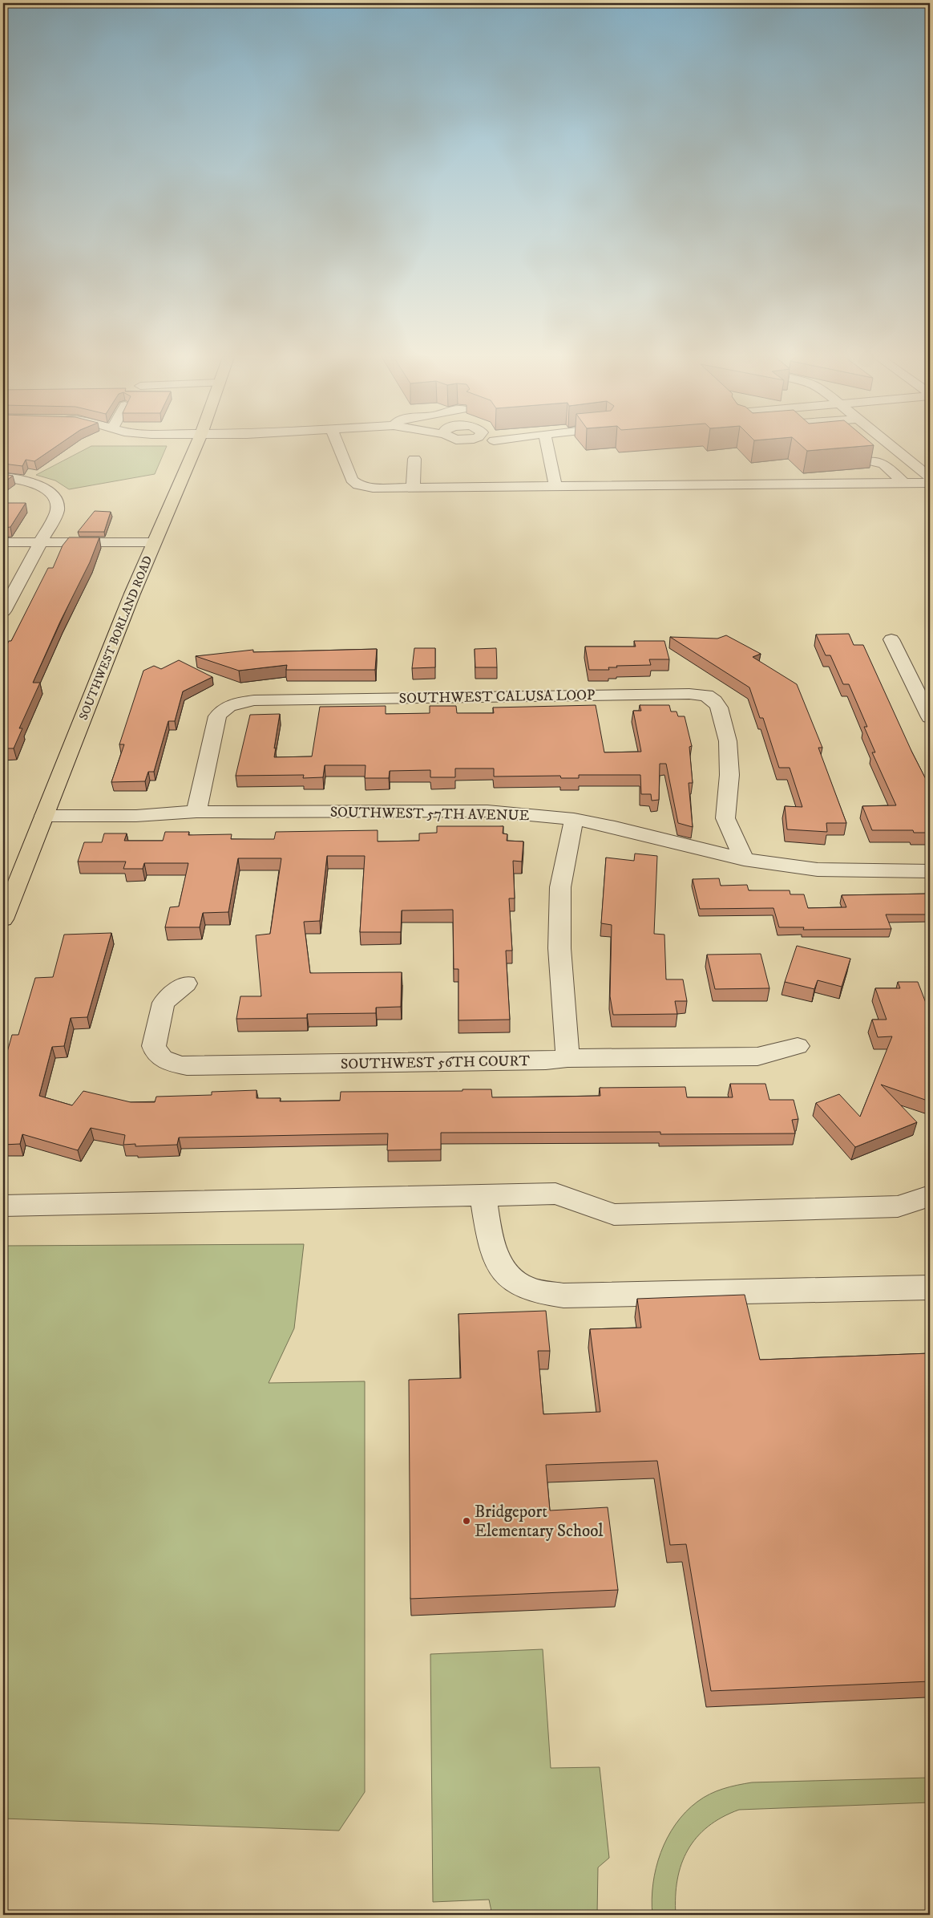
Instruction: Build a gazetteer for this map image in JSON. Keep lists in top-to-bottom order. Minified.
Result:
{"streets":{"main road":["SOUTHWEST BORLAND ROAD"],"street":["SOUTHWEST CALUSA LOOP","SOUTHWEST 57TH AVENUE","SOUTHWEST 56TH COURT"]},"crossings":[["SOUTHWEST BORLAND ROAD","SOUTHWEST 57TH AVENUE"],["SOUTHWEST CALUSA LOOP","SOUTHWEST 57TH AVENUE"]],"places":["Bridgeport Elementary School"]}
